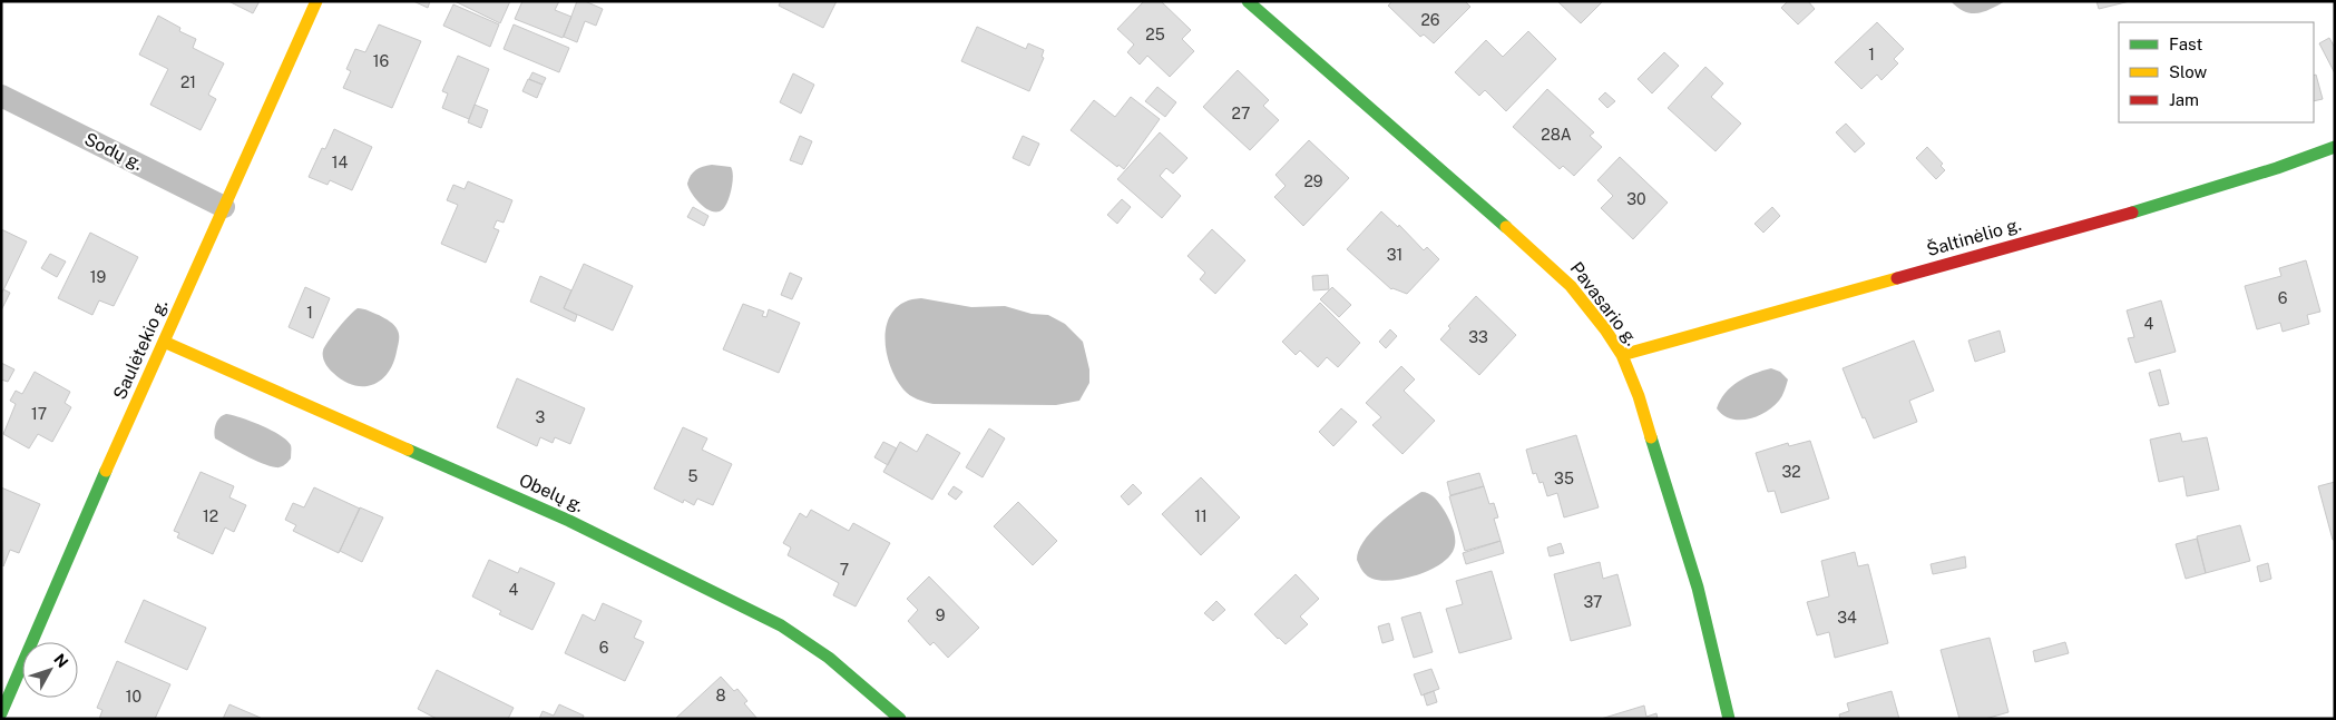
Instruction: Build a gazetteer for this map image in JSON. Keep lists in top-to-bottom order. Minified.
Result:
{"streets":{"street":["Sodų g.","Šaltinėlio g.","Pavasario g.","Saulėtekio g.","Obelų g."]},"crossings":[["Sodų g.","Saulėtekio g."],["Šaltinėlio g.","Pavasario g."],["Saulėtekio g.","Obelų g."]],"house_numbers":["26","25","1","16","21","27","28A","14","29","30","31","19","6","1","4","33","17","3","32","5","35","12","11","7","4","37","9","34","6","8","10"],"legend":["Fast","Slow","Jam"],"north":"top right"}
